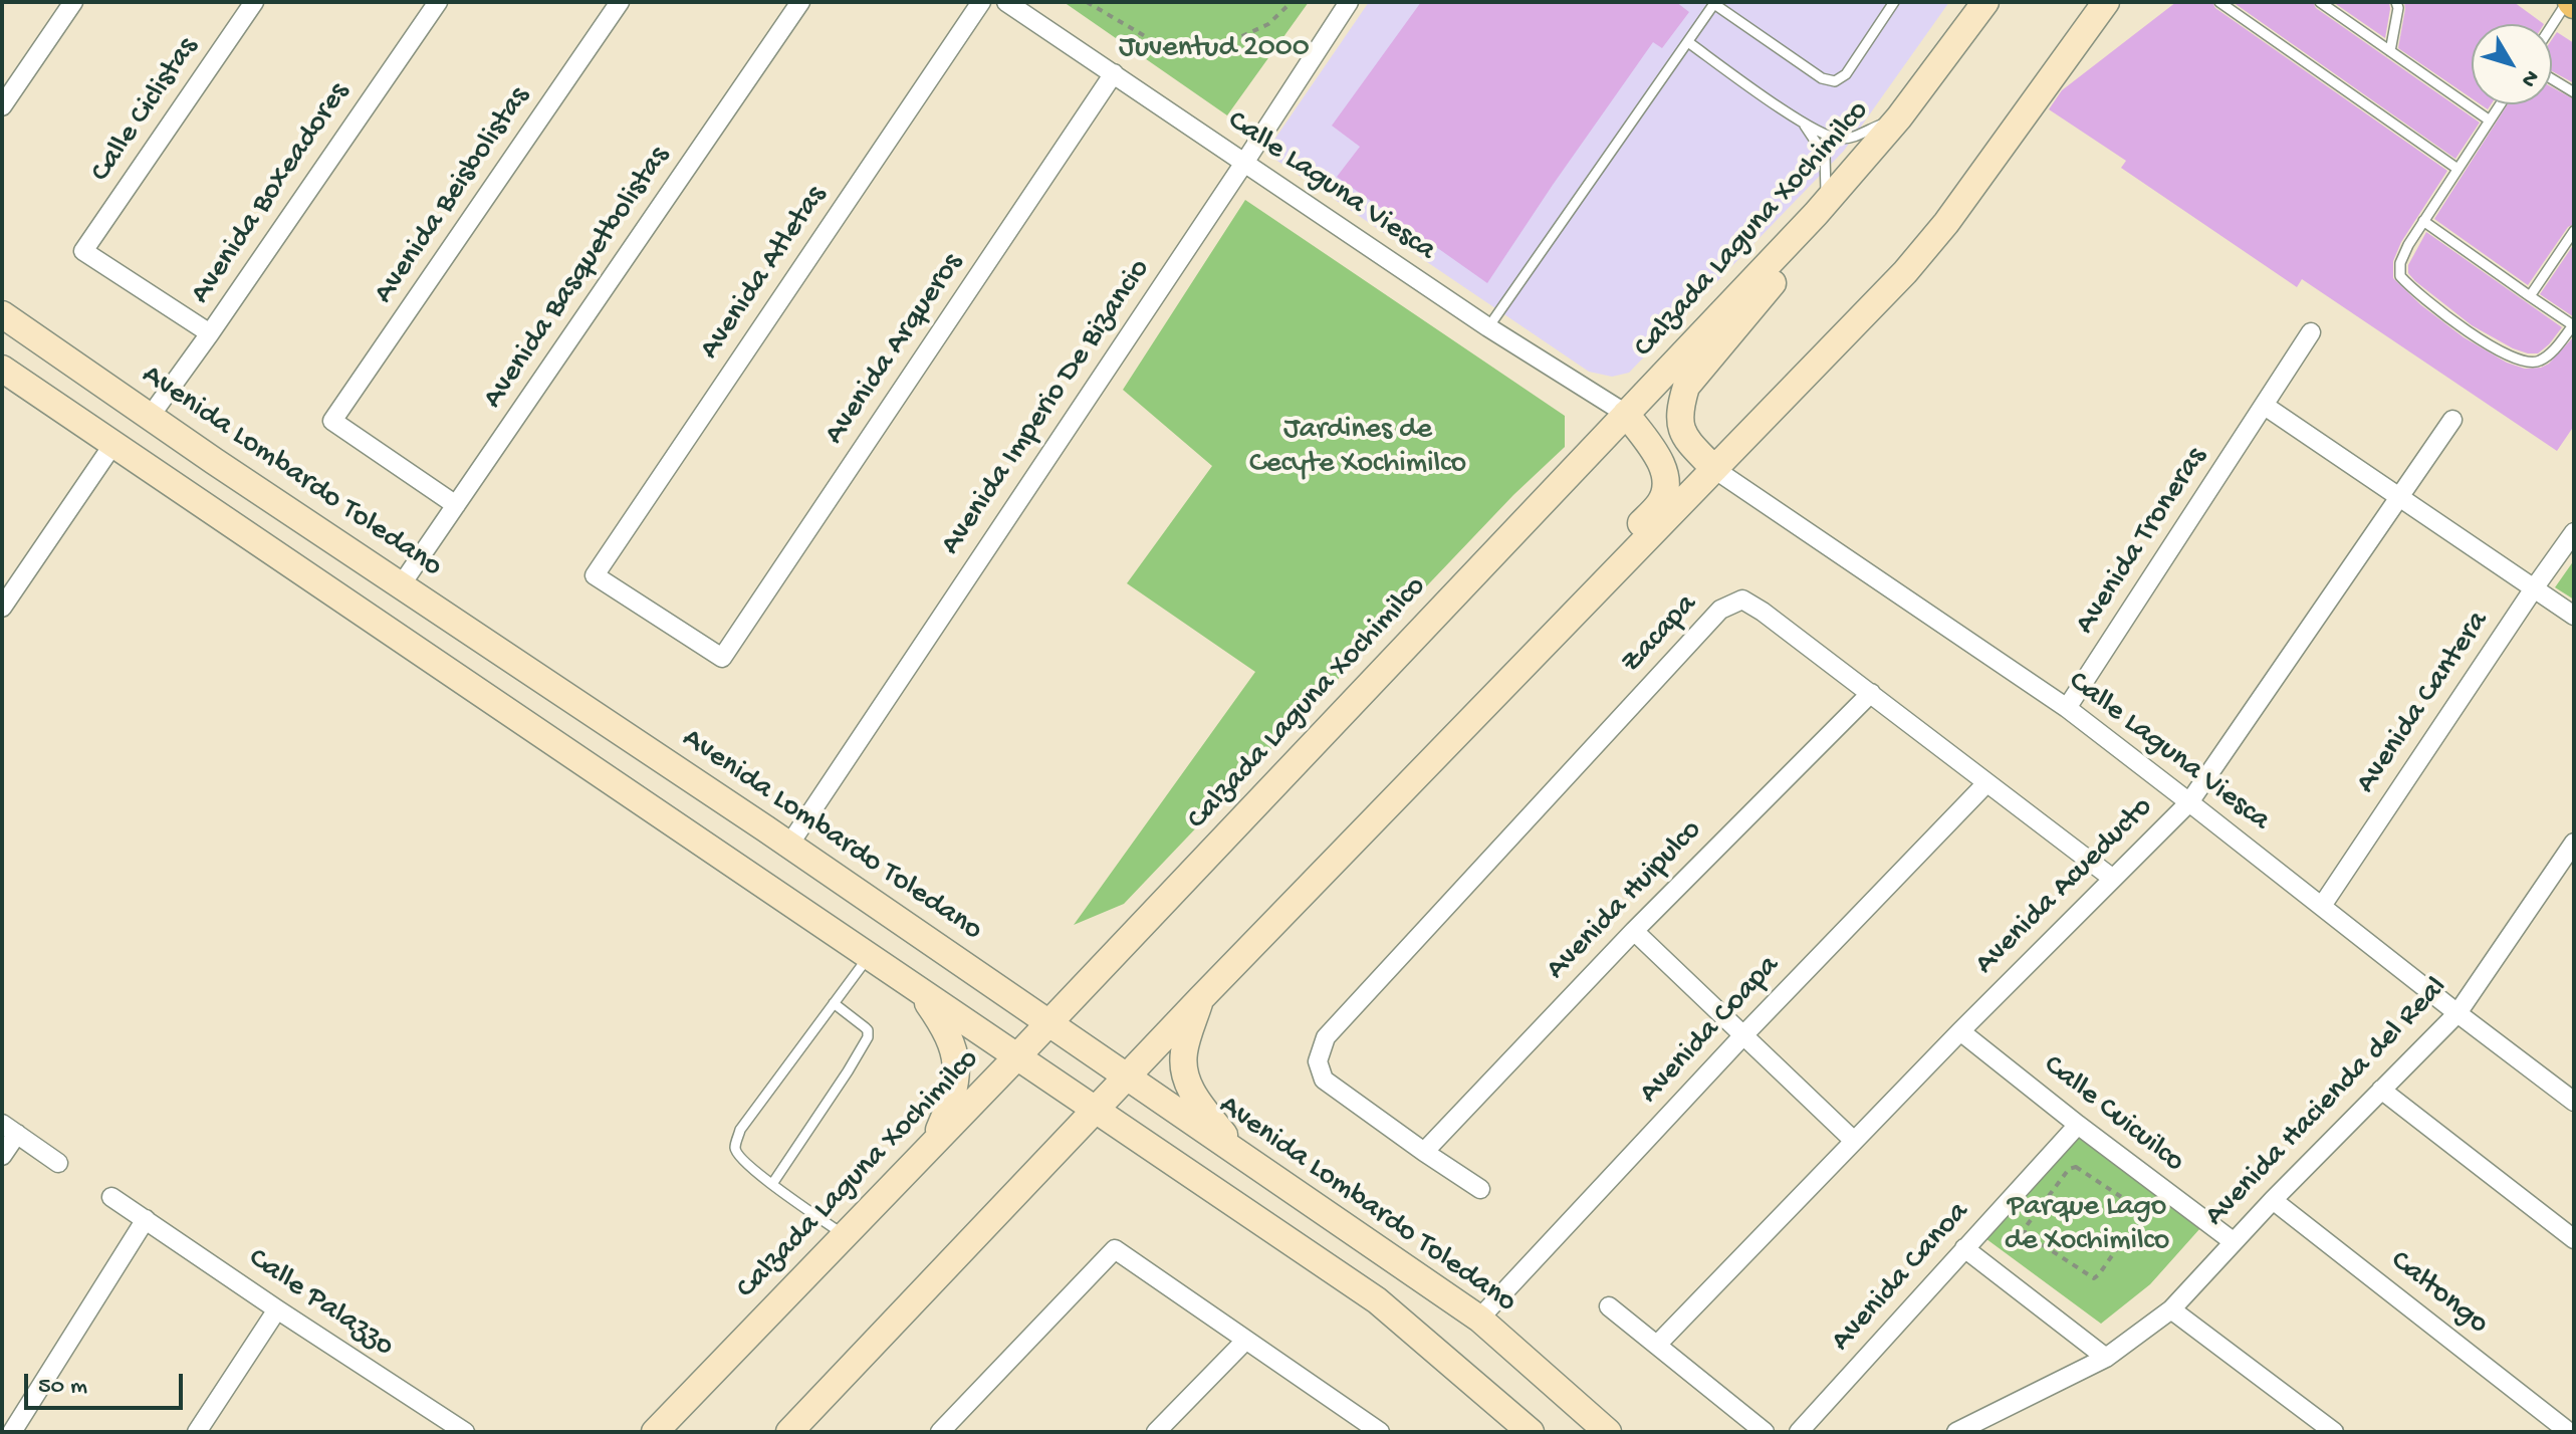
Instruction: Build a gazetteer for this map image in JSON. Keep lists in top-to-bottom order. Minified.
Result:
{"streets":{"main road":["Calzada Laguna Xochimilco","Avenida Lombardo Toledano"],"street":["Calle Ciclistas","Calle Laguna Viesca","Avenida Boxeadores","Avenida Beisbolistas","Avenida Atletas","Avenida Basquetbolistas","Avenida Arqueros","Avenida Imperio De Bizancio","Avenida Troneras","Zacapa","Avenida Cantera","Avenida Acueducto","Avenida Huipulco","Avenida Coapa","Avenida Hacienda del Real","Calle Cuicuilco","Avenida Canoa","Caltongo","Calle Palazzo"]},"crossings":[["Calle Ciclistas","Avenida Boxeadores"],["Calle Laguna Viesca","Calzada Laguna Xochimilco"],["Calle Laguna Viesca","Avenida Arqueros"],["Calle Laguna Viesca","Avenida Imperio De Bizancio"],["Calle Laguna Viesca","Avenida Troneras"],["Calle Laguna Viesca","Avenida Cantera"],["Calle Laguna Viesca","Avenida Acueducto"],["Calle Laguna Viesca","Avenida Hacienda del Real"],["Avenida Boxeadores","Avenida Lombardo Toledano"],["Avenida Beisbolistas","Avenida Basquetbolistas"],["Calzada Laguna Xochimilco","Avenida Lombardo Toledano"],["Avenida Atletas","Avenida Arqueros"],["Avenida Basquetbolistas","Avenida Lombardo Toledano"],["Avenida Imperio De Bizancio","Avenida Lombardo Toledano"],["Avenida Lombardo Toledano","Avenida Coapa"],["Zacapa","Avenida Acueducto"],["Zacapa","Avenida Huipulco"],["Zacapa","Avenida Coapa"],["Avenida Acueducto","Calle Cuicuilco"],["Avenida Hacienda del Real","Calle Cuicuilco"],["Avenida Hacienda del Real","Caltongo"],["Calle Cuicuilco","Avenida Canoa"]],"parks":["Juventud 2000","Jardines de Cecyte Xochimilco","Parque Lago de Xochimilco"],"scale_bar":"50 m","north":"bottom right"}
